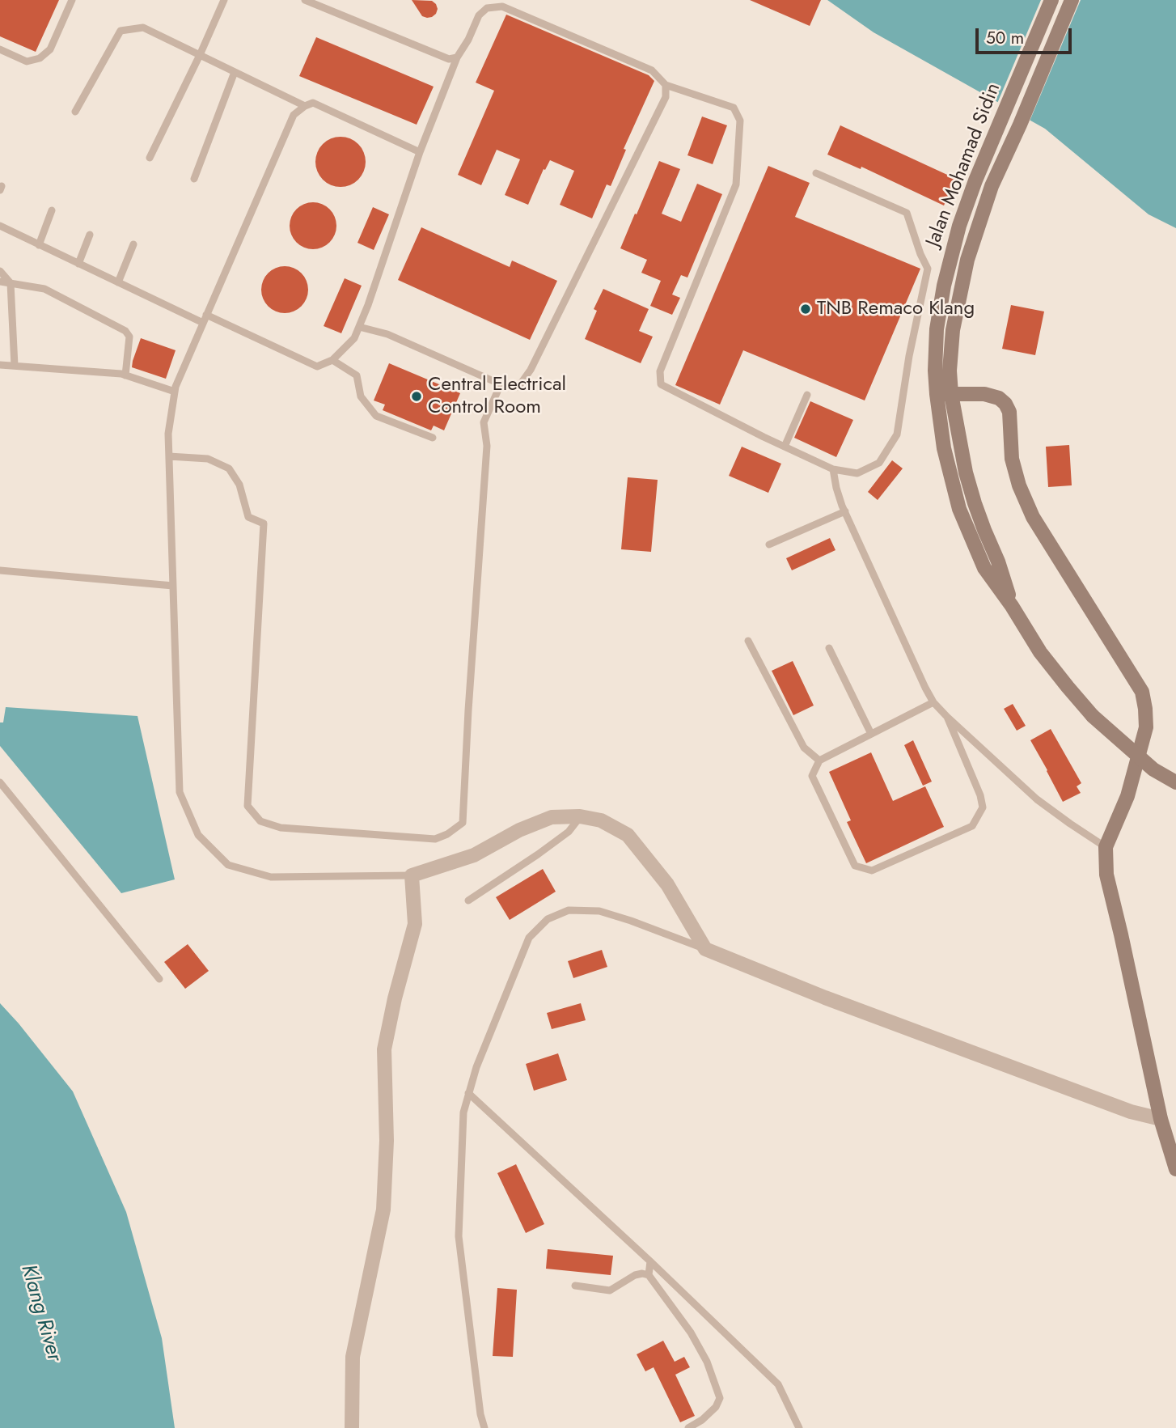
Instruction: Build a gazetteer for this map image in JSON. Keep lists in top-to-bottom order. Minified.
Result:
{"streets":{"main road":["Jalan Mohamad Sidin"]},"water":["Klang River"],"places":["TNB Remaco Klang","Central Electrical Control Room"],"scale_bar":"50 m"}
